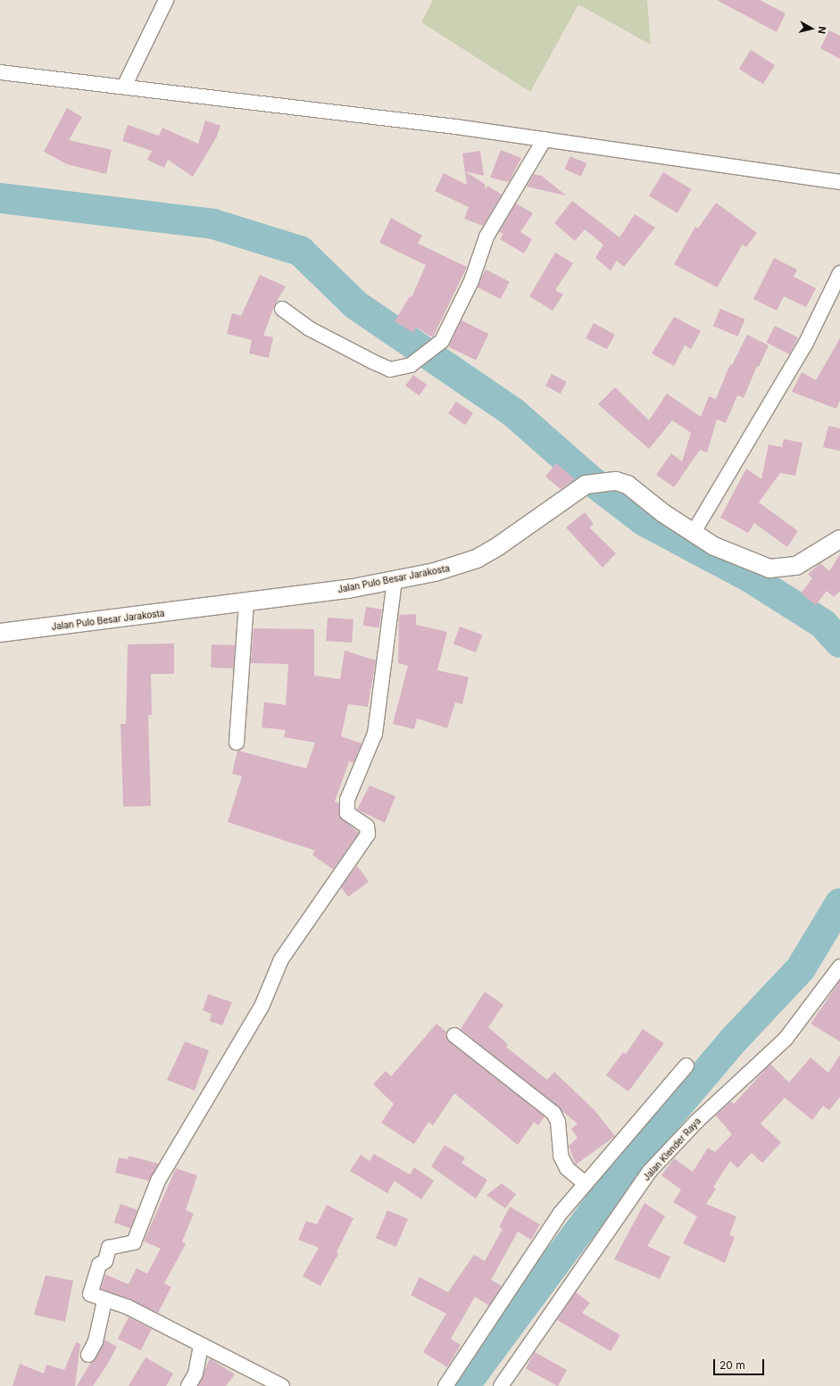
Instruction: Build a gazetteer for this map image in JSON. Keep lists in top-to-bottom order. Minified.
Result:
{"streets":{"street":["Jalan Pulo Besar Jarakosta","Jalan Klender Raya"]},"scale_bar":"20 m","north":"right"}
